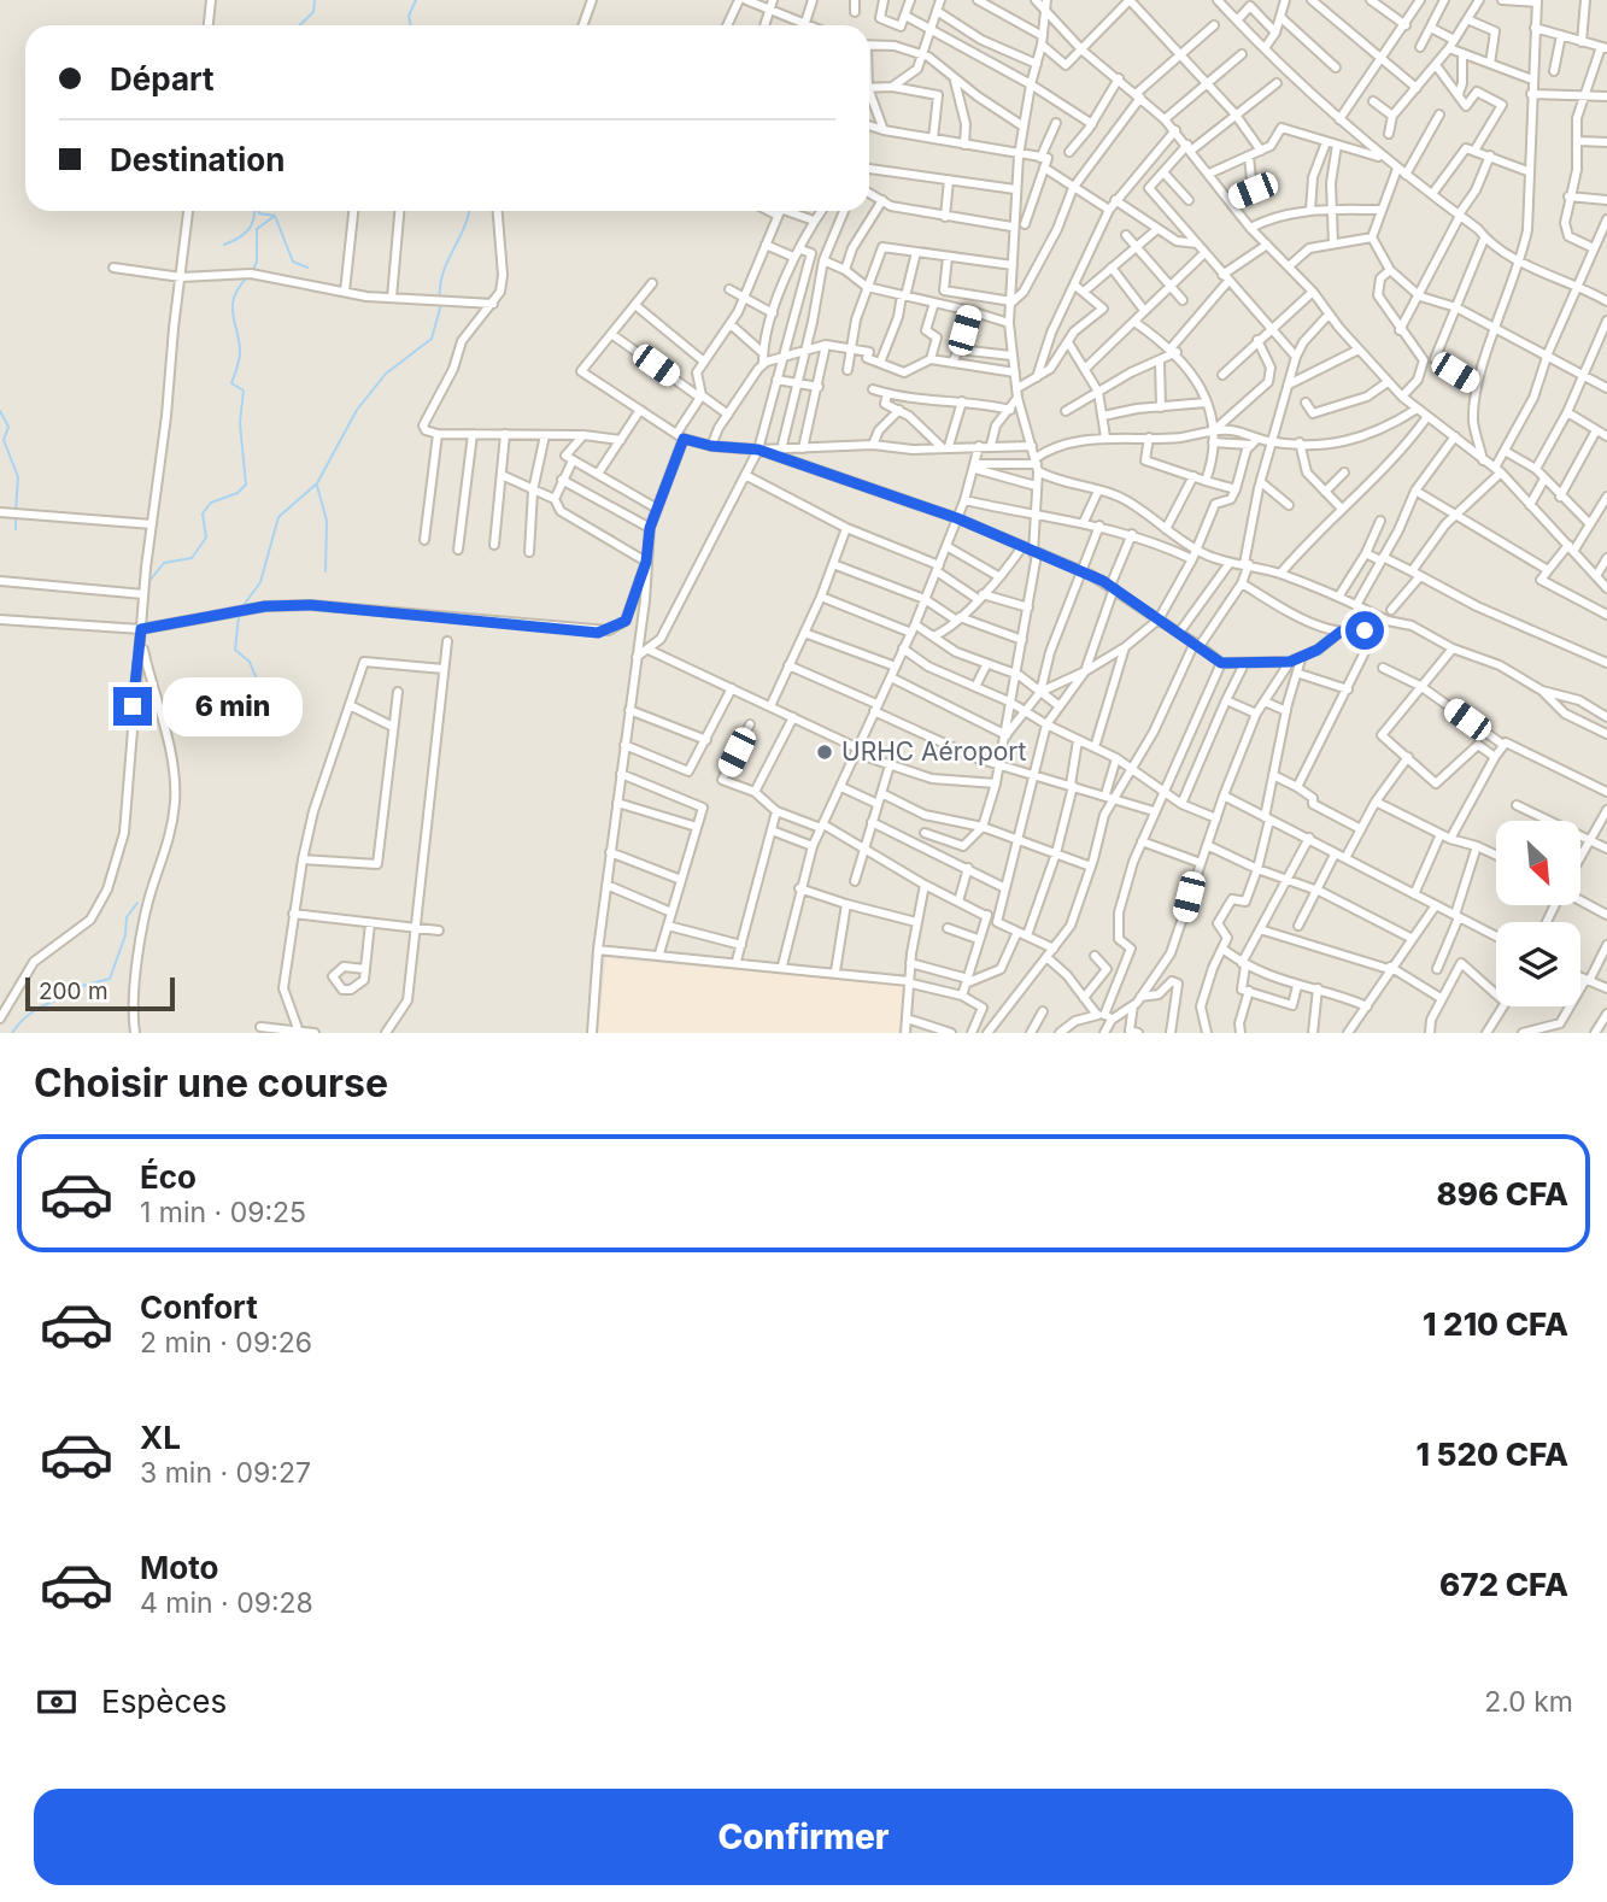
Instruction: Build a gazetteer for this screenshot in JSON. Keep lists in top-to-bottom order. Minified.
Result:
{"places":["URHC Aéroport"],"scale_bar":"200 m","north":"bottom right","page":{"banner":["Départ","Destination"],"bubble":"6 min","scale":"200 m","heading":"Choisir une course","list":[{"name":"Éco","note":"1 min · 09:25","value":"896 CFA"},{"name":"Confort","note":"2 min · 09:26","value":"1 210 CFA"},{"name":"XL","note":"3 min · 09:27","value":"1 520 CFA"},{"name":"Moto","note":"4 min · 09:28","value":"672 CFA"}],"pay":["Espèces","2.0 km"],"buttons":"Confirmer"}}
